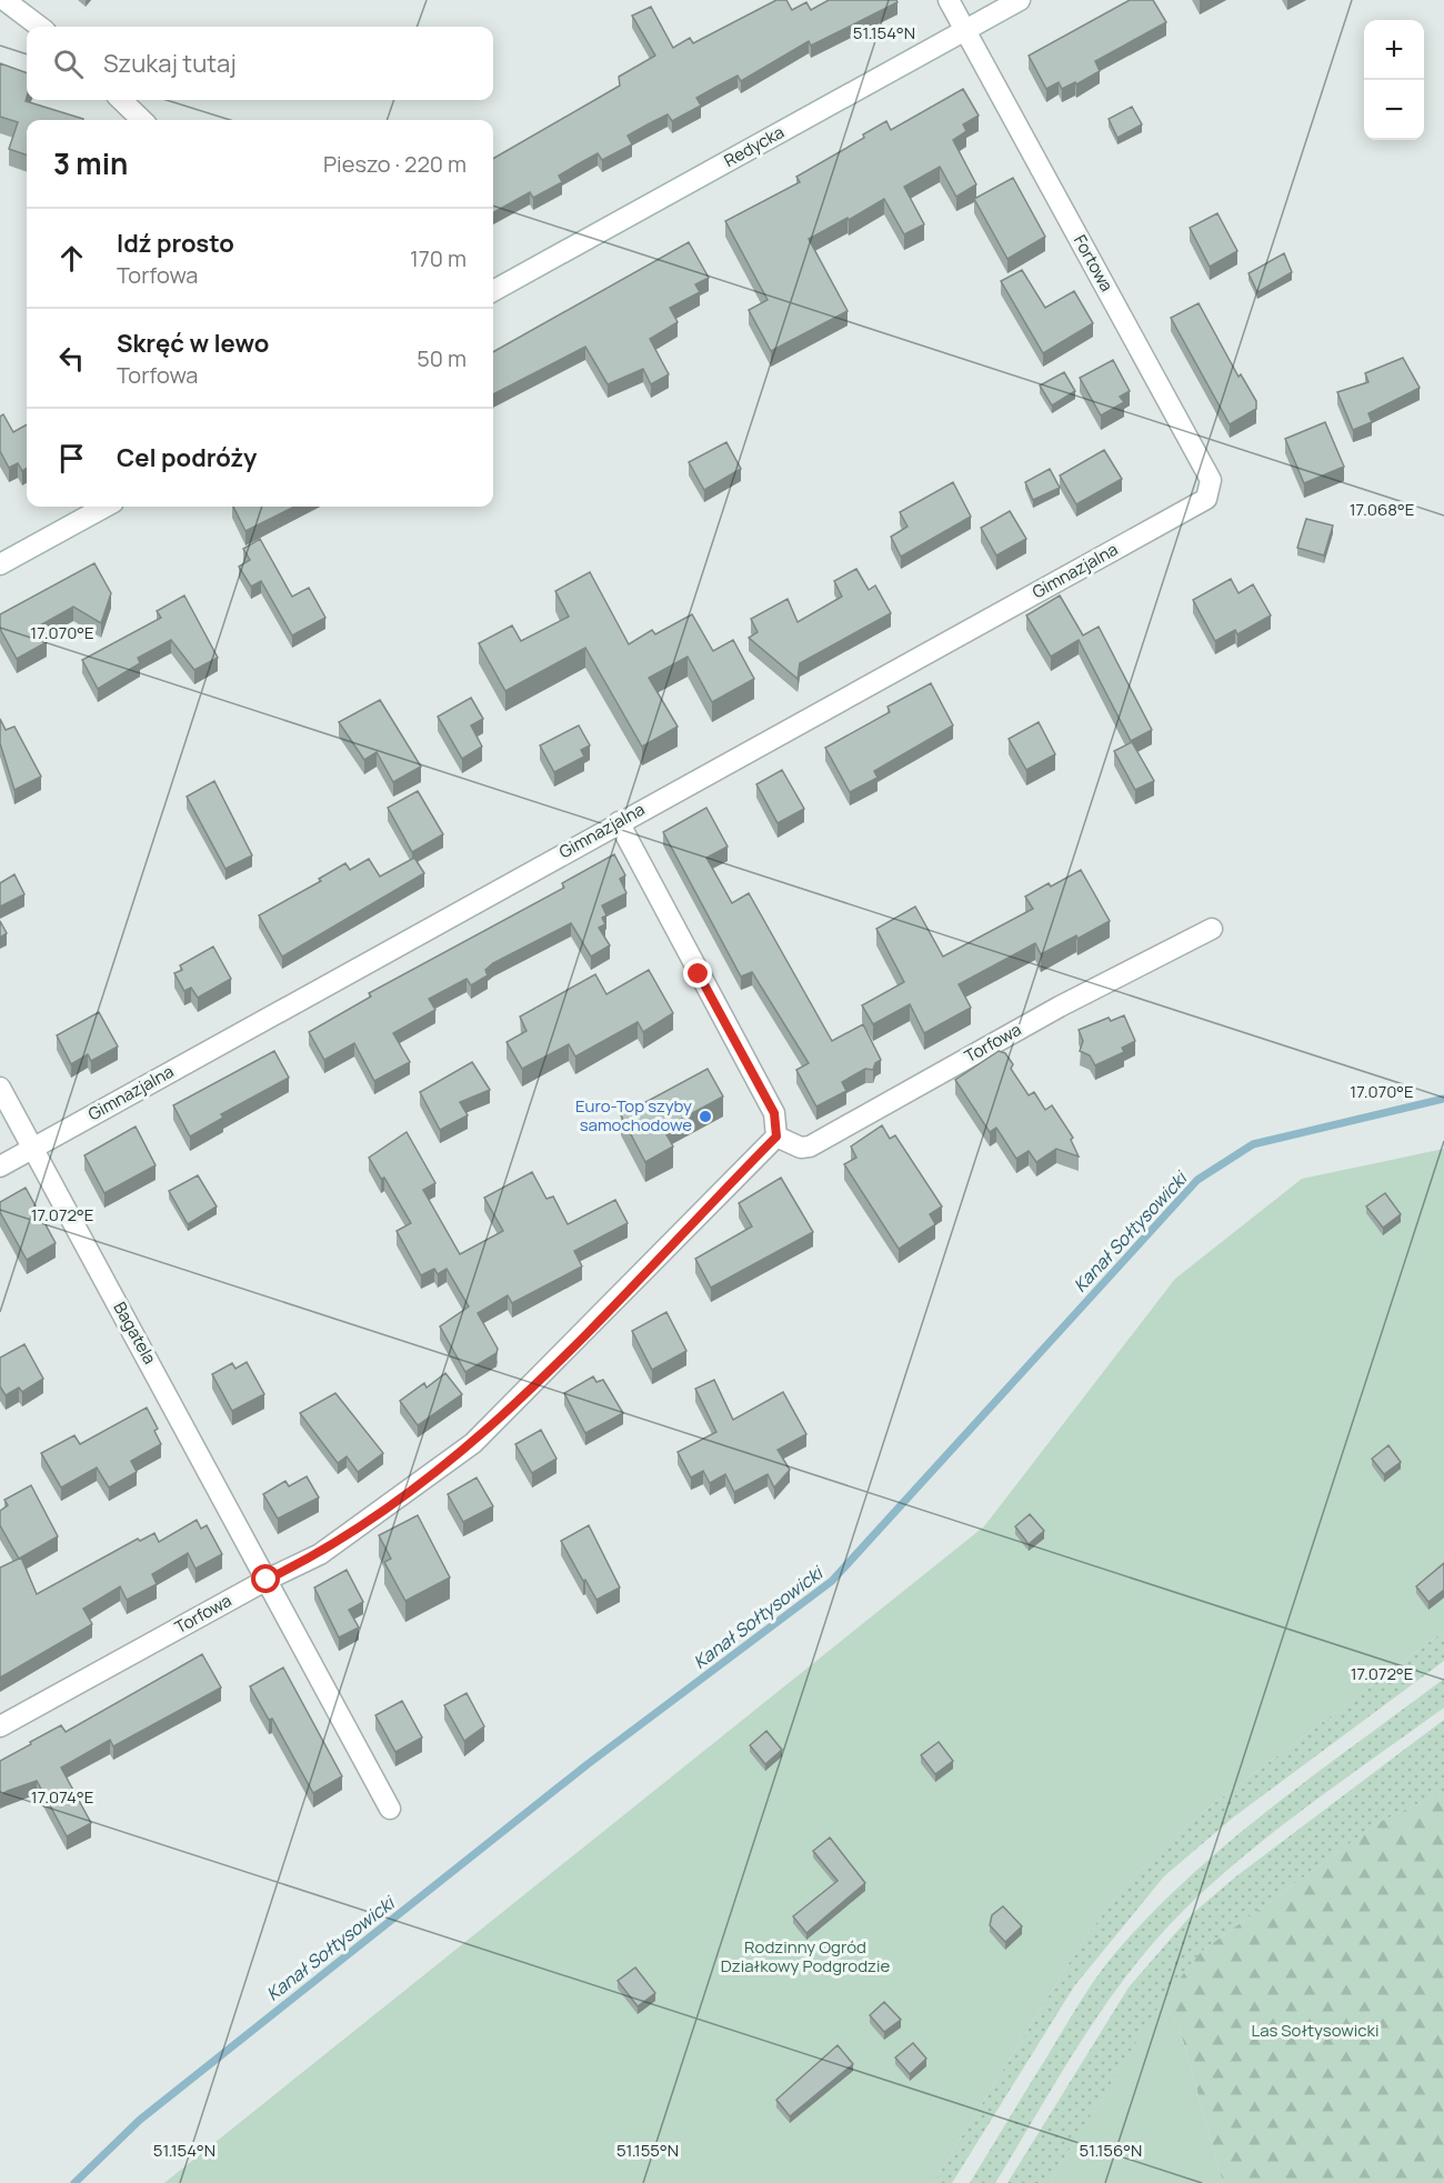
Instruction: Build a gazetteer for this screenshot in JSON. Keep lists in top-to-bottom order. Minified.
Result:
{"streets":{"street":["Redycka","Fortowa","Gimnazjalna","Torfowa","Bagatela"]},"crossings":[["Redycka","Fortowa"],["Fortowa","Gimnazjalna"],["Gimnazjalna","Bagatela"],["Torfowa","Bagatela"]],"water":["Kanał Sołtysowicki"],"parks":["Rodzinny Ogród Działkowy Podgrodzie","Las Sołtysowicki"],"places":["Euro-Top szyby samochodowe"],"page":{"map_buttons":["+","−"],"search":"Szukaj tutaj","heading":["3 min","Pieszo · 220 m"],"list":[["Idź prosto","Torfowa","170 m"],["Skręć w lewo","Torfowa","50 m"],"Cel podróży"]},"coordinates":["51.154°N","17.068°E","17.070°E","17.072°E","17.074°E","51.155°N","51.156°N"]}
